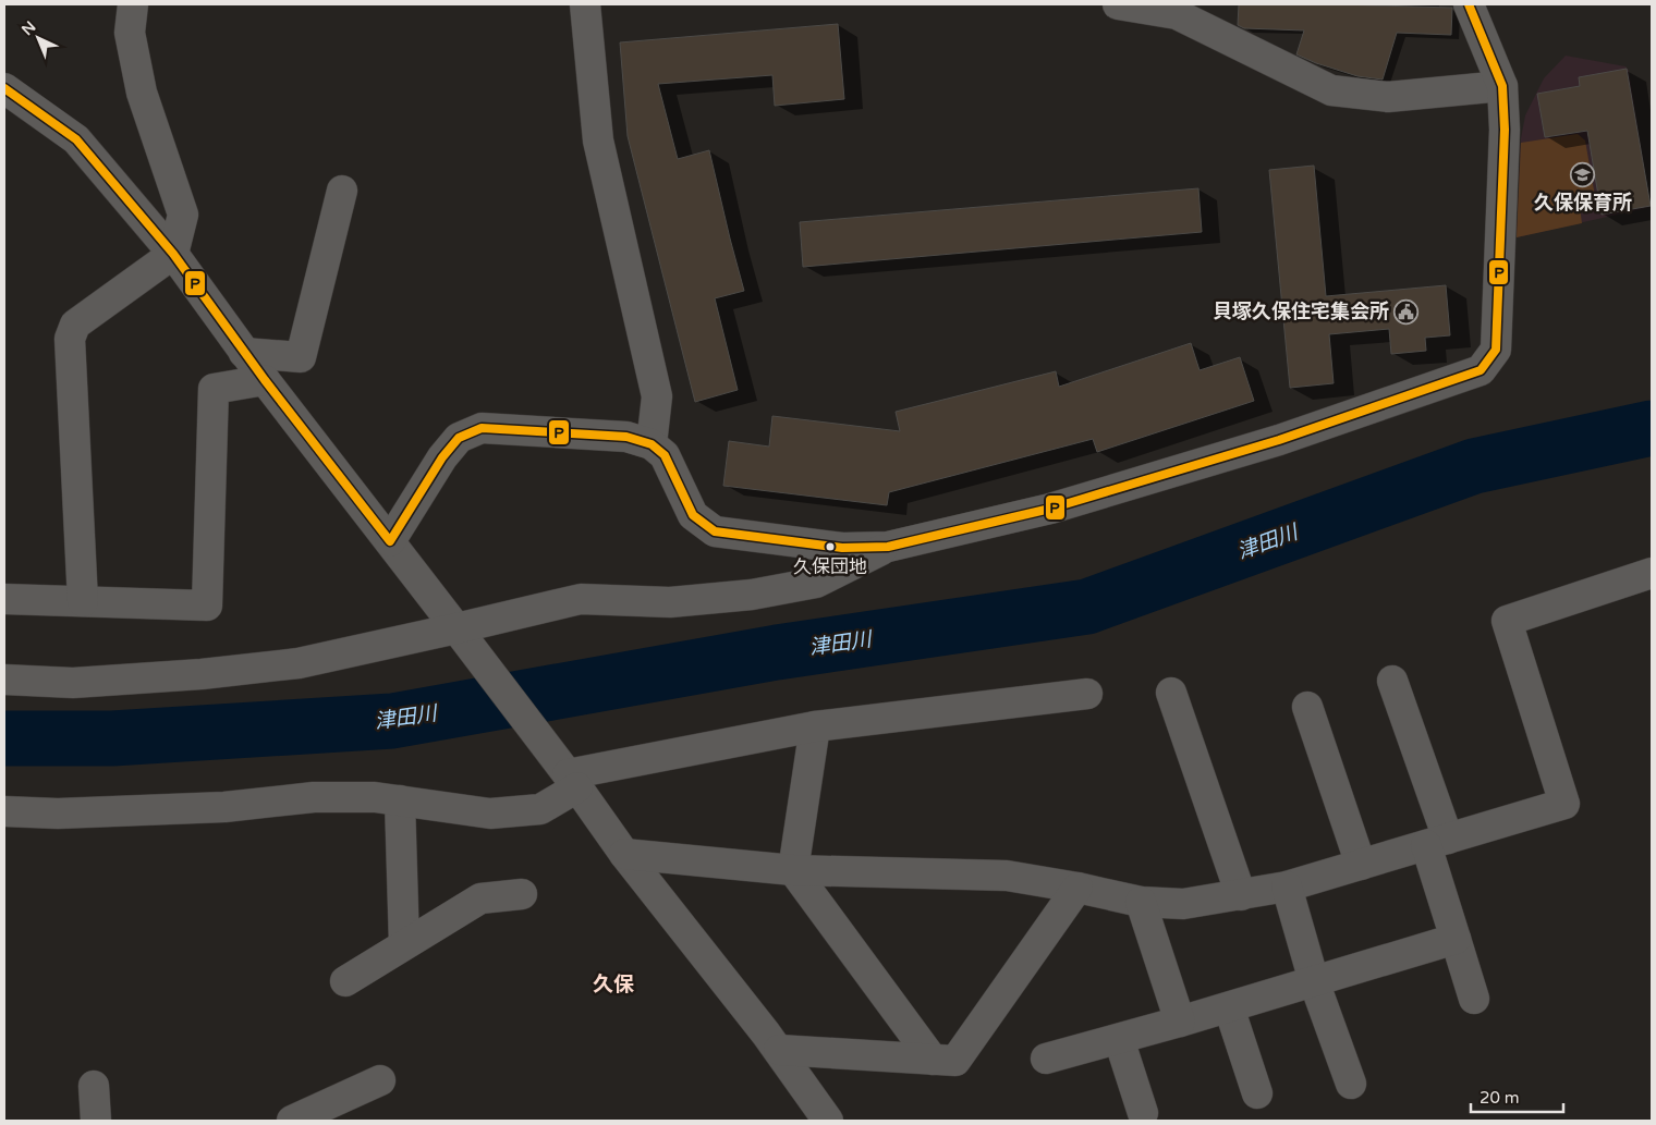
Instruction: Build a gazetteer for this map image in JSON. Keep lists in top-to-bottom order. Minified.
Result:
{"districts":["久保"],"water":["津田川"],"places":{"school or university":["久保保育所"],"public building":["貝塚久保住宅集会所"],"other":["久保団地"]},"lines":["transit line P"],"scale_bar":"20 m","north":"top left"}
